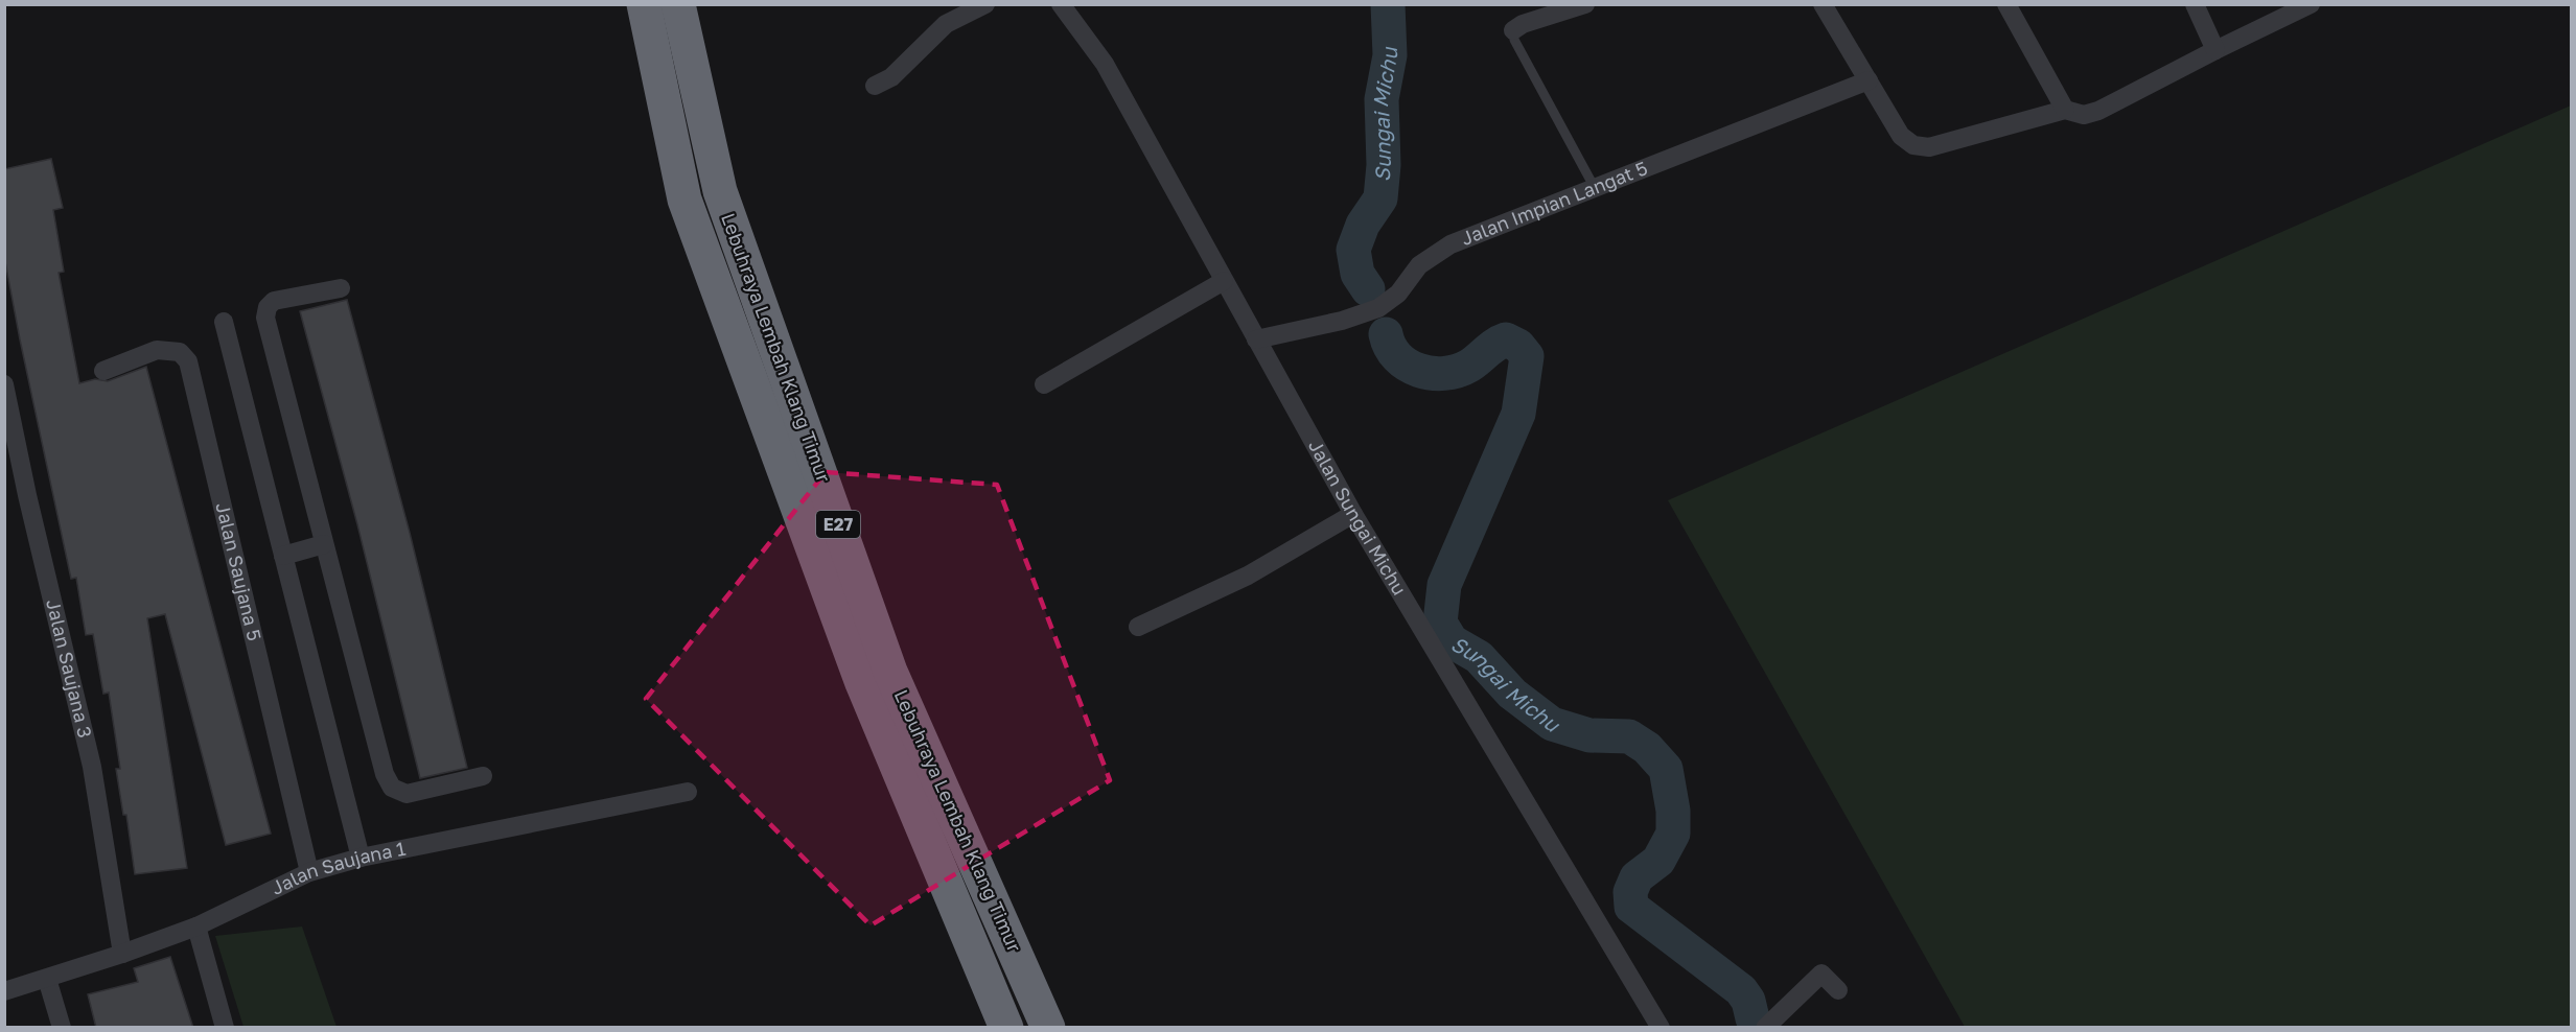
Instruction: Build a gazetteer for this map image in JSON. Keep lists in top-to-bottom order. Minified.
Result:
{"streets":{"highway":["Lebuhraya Lembah Klang Timur","E27"],"street":["Jalan Impian Langat 5","Jalan Sungai Michu","Jalan Saujana 5","Jalan Saujana 3","Jalan Saujana 1"]},"crossings":[["Jalan Impian Langat 5","Jalan Sungai Michu"],["Jalan Saujana 5","Jalan Saujana 1"],["Jalan Saujana 3","Jalan Saujana 1"]],"water":["Sungai Michu"]}
